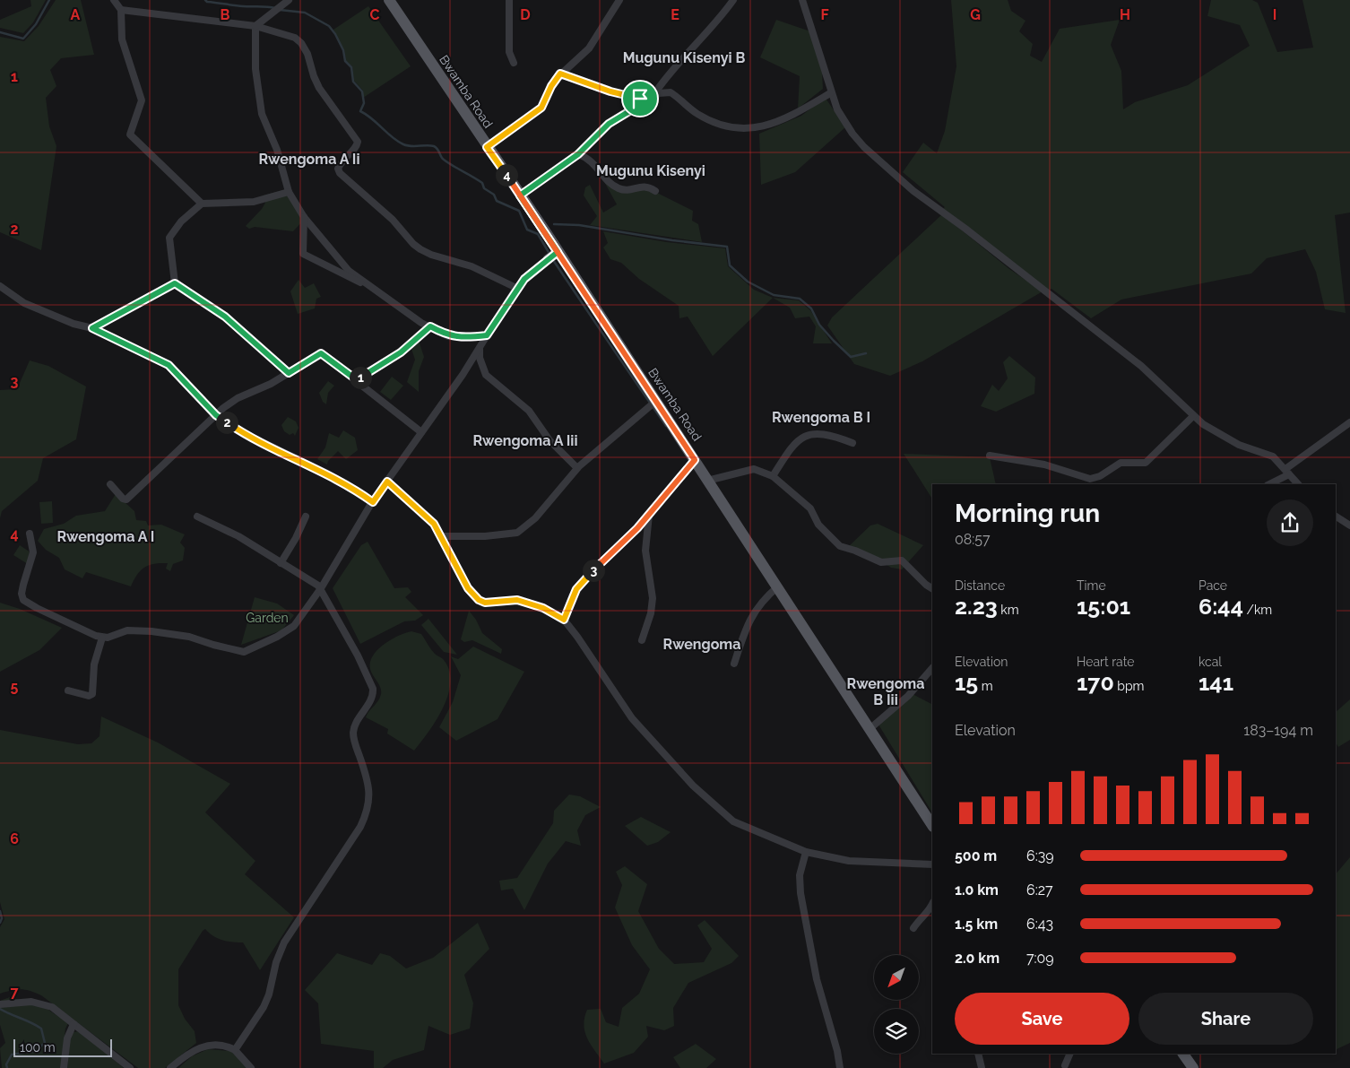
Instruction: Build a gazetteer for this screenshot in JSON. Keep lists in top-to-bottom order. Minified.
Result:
{"streets":{"main road":["Bwamba Road"]},"districts":["Mugunu Kisenyi B","Rwengoma A Ii","Mugunu Kisenyi","Rwengoma B I","Rwengoma A Iii","Rwengoma A I","Rwengoma","Rwengoma B Iii"],"parks":["Garden"],"scale_bar":"100 m","north":"bottom left","page":{"pins":["4","1","2","3"],"heading":["Morning run","08:57"],"stats":[["Distance","2.23 km"],["Time","15:01"],["Pace","6:44 /km"],["Elevation","15 m"],["Heart rate","170 bpm"],["kcal","141"]],"chart":["Elevation","183–194 m"],"list":[{"name":"500 m","note":"6:39"},{"name":"1.0 km","note":"6:27"},{"name":"1.5 km","note":"6:43"},{"name":"2.0 km","note":"7:09"}],"buttons":["Save","Share"],"scale":"100 m"},"grid":{"columns":["A","B","C","D","E","F","G","H","I"],"rows":["1","2","3","4","5","6","7"]}}
